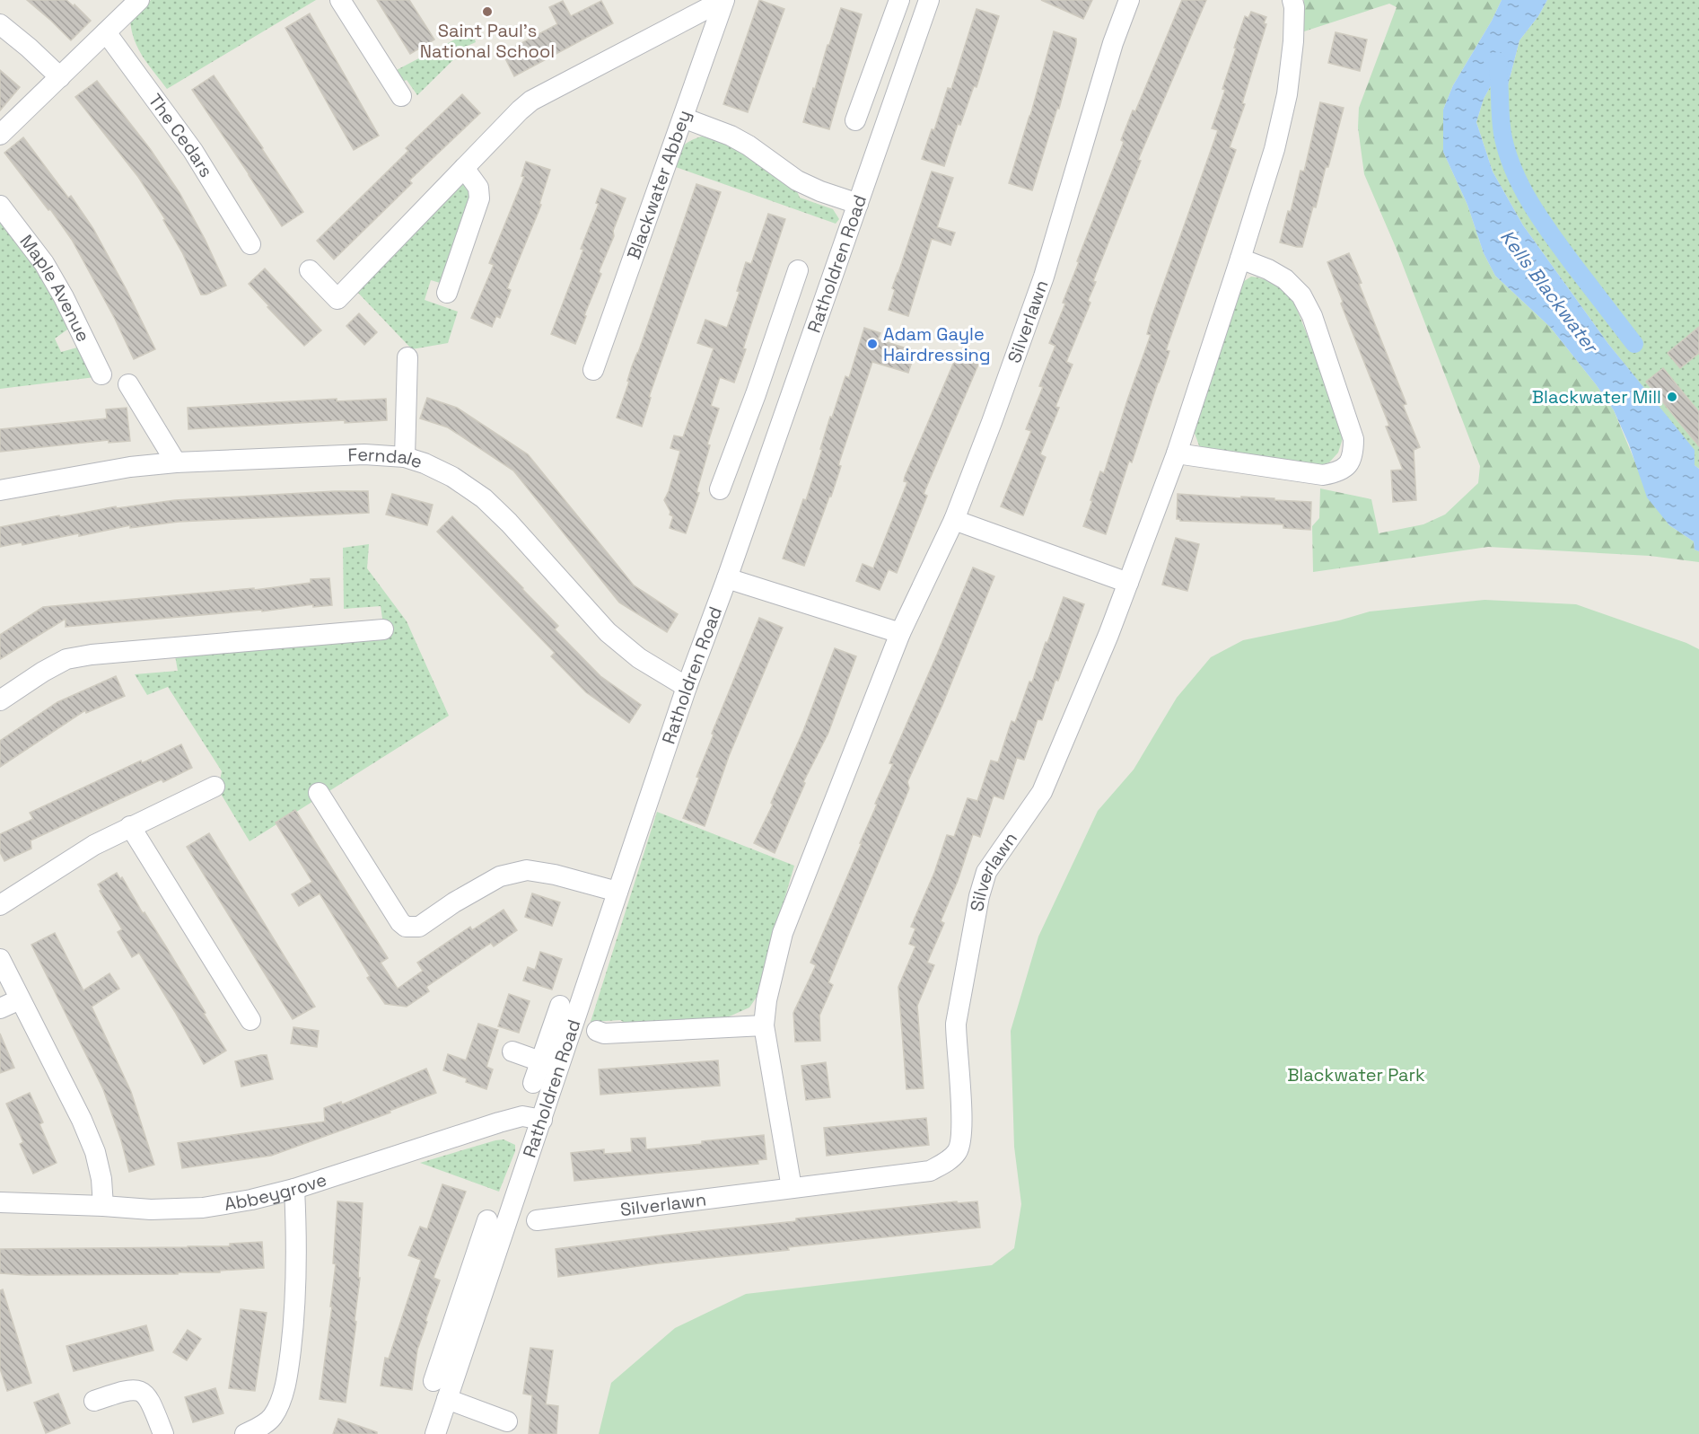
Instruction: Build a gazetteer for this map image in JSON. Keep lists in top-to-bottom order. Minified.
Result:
{"streets":{"street":["The Cedars","Blackwater Abbey","Ratholdren Road","Maple Avenue","Silverlawn","Ferndale","Abbeygrove"]},"crossings":[["Ratholdren Road","Ferndale"],["Ratholdren Road","Abbeygrove"]],"water":["Kells Blackwater"],"parks":["Blackwater Park"],"places":["Saint Paul's National School","Adam Gayle Hairdressing","Blackwater Mill"]}
